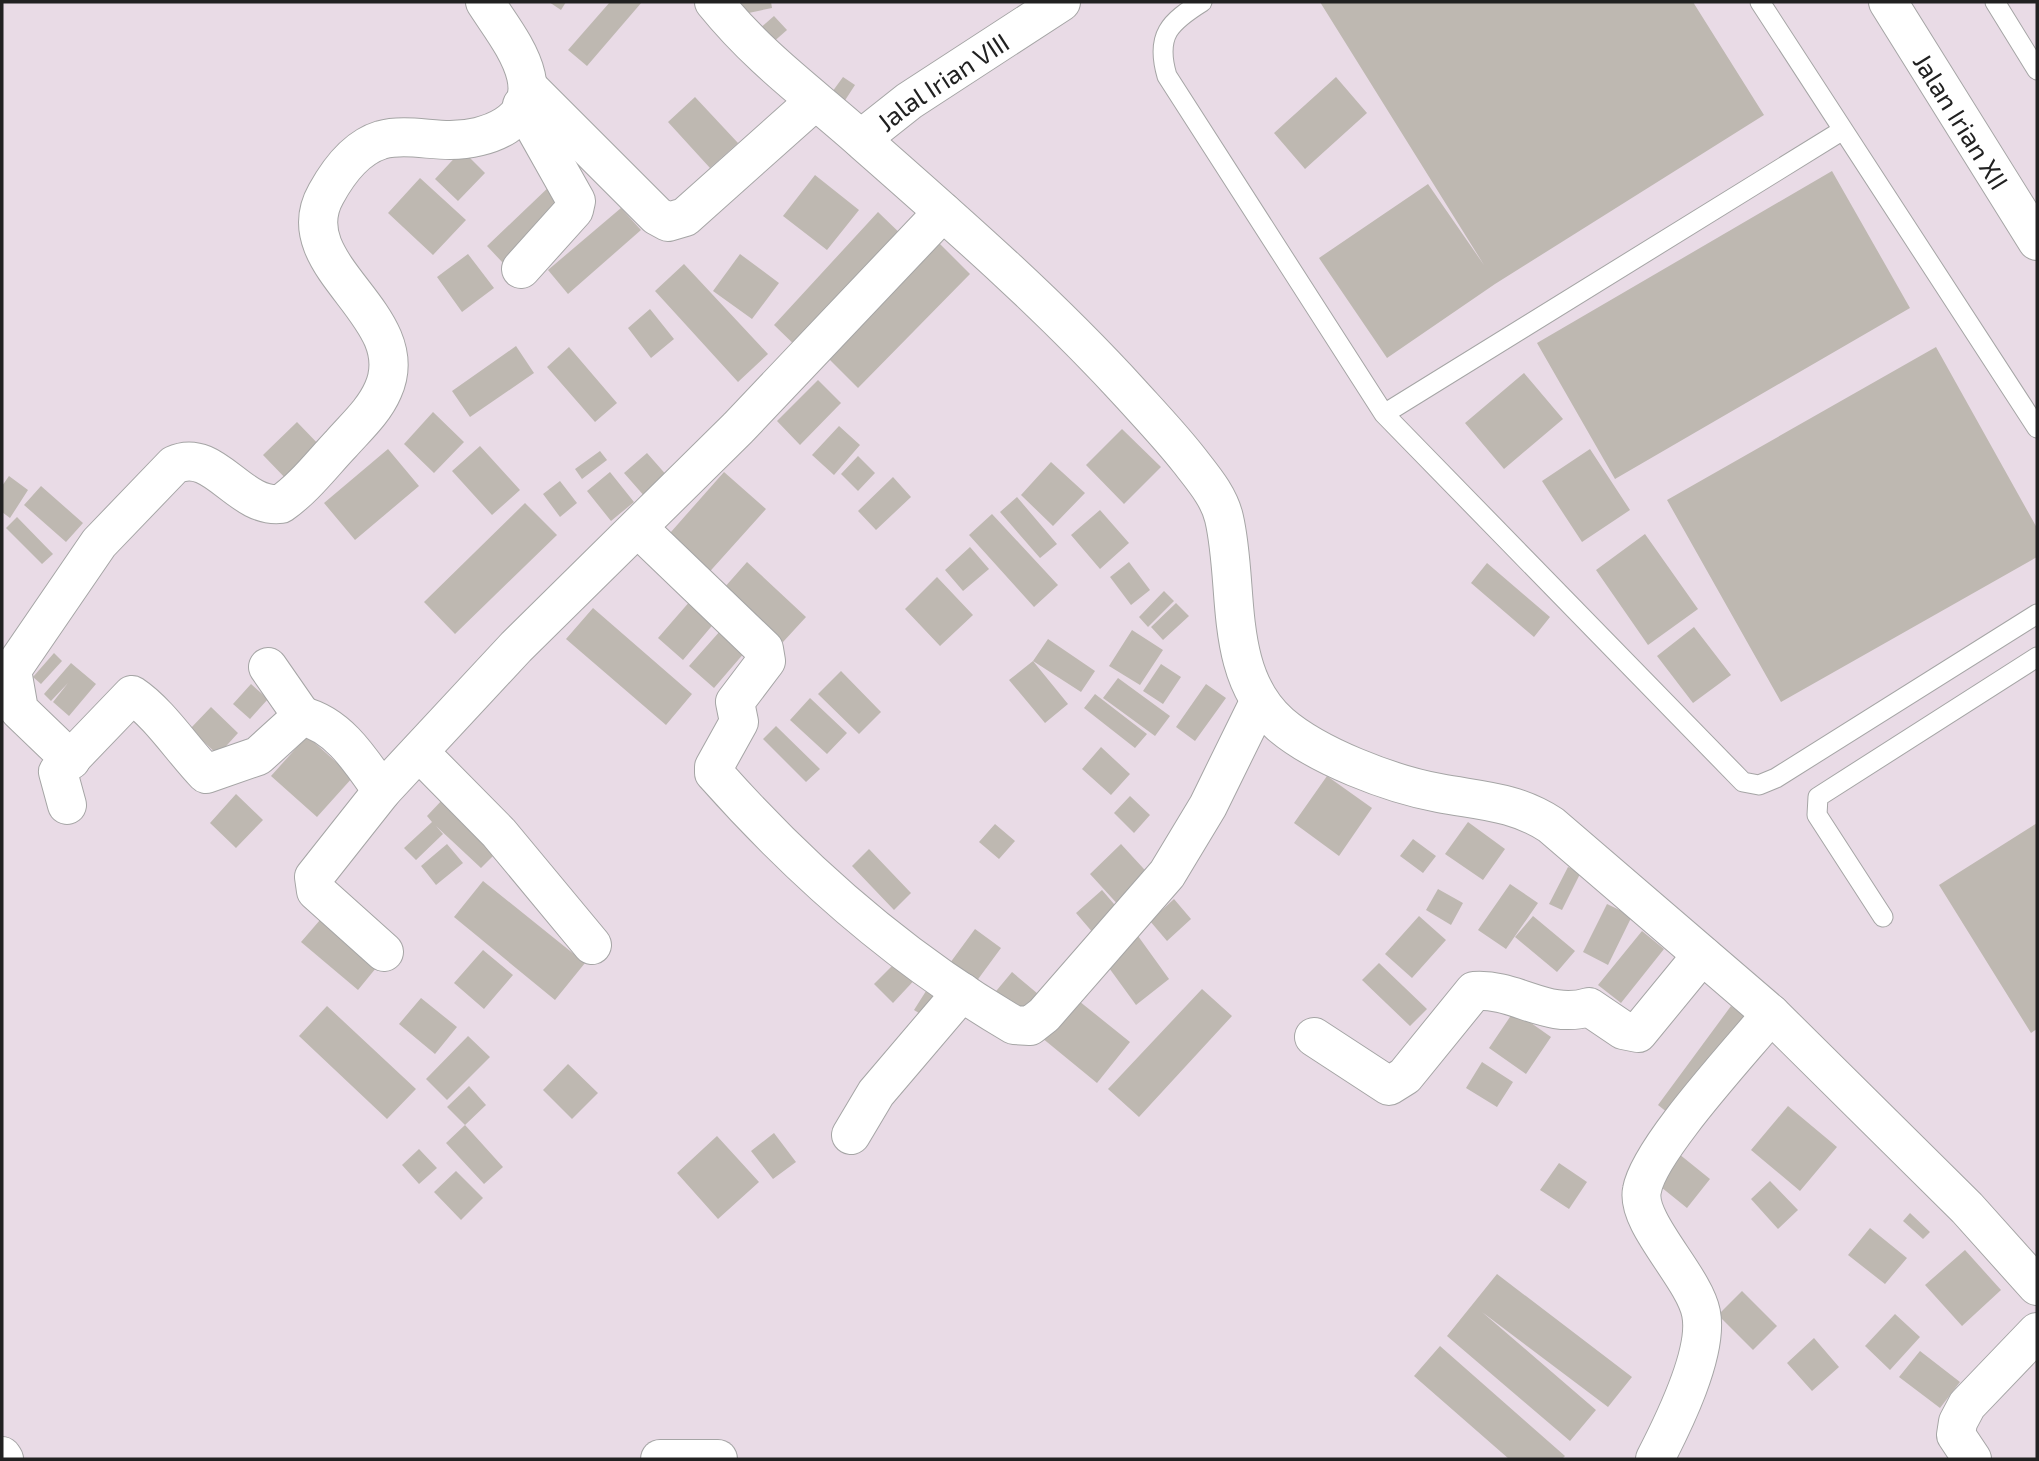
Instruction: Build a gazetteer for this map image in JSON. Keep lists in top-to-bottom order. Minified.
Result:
{"streets":{"street":["Jalal Irian VIII","Jalan Irian XII"]}}
